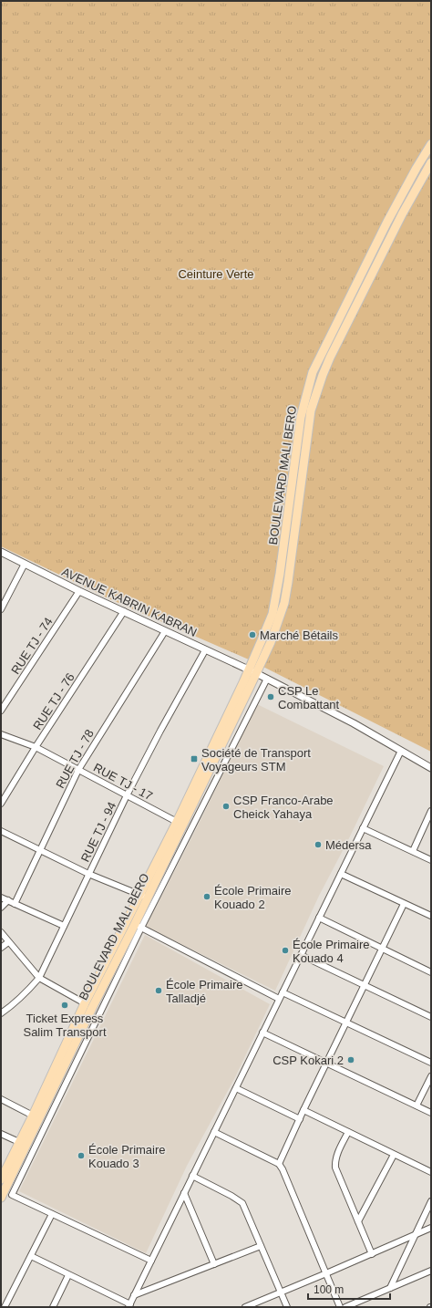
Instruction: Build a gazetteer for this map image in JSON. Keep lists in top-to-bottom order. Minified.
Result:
{"streets":{"main road":["BOULEVARD MALI BERO"],"street":["AVENUE KABRIN KABRAN","RUE TJ - 74","RUE TJ - 76","RUE TJ - 78","RUE TJ - 17","RUE TJ - 94"]},"crossings":[["BOULEVARD MALI BERO","RUE TJ - 17"],["AVENUE KABRIN KABRAN","RUE TJ - 74"],["AVENUE KABRIN KABRAN","RUE TJ - 76"],["AVENUE KABRIN KABRAN","RUE TJ - 78"],["AVENUE KABRIN KABRAN","RUE TJ - 94"],["RUE TJ - 76","RUE TJ - 17"],["RUE TJ - 78","RUE TJ - 17"],["RUE TJ - 17","RUE TJ - 94"]],"parks":["Ceinture Verte"],"places":{"other":["Marché Bétails","CSP Le Combattant","CSP Franco-Arabe Cheick Yahaya","Médersa","École Primaire Kouado 2","École Primaire Kouado 4","École Primaire Talladjé","Ticket Express Salim Transport","CSP Kokari 2","École Primaire Kouado 3"],"transit":["Société de Transport Voyageurs STM"]},"scale_bar":"100 m"}
